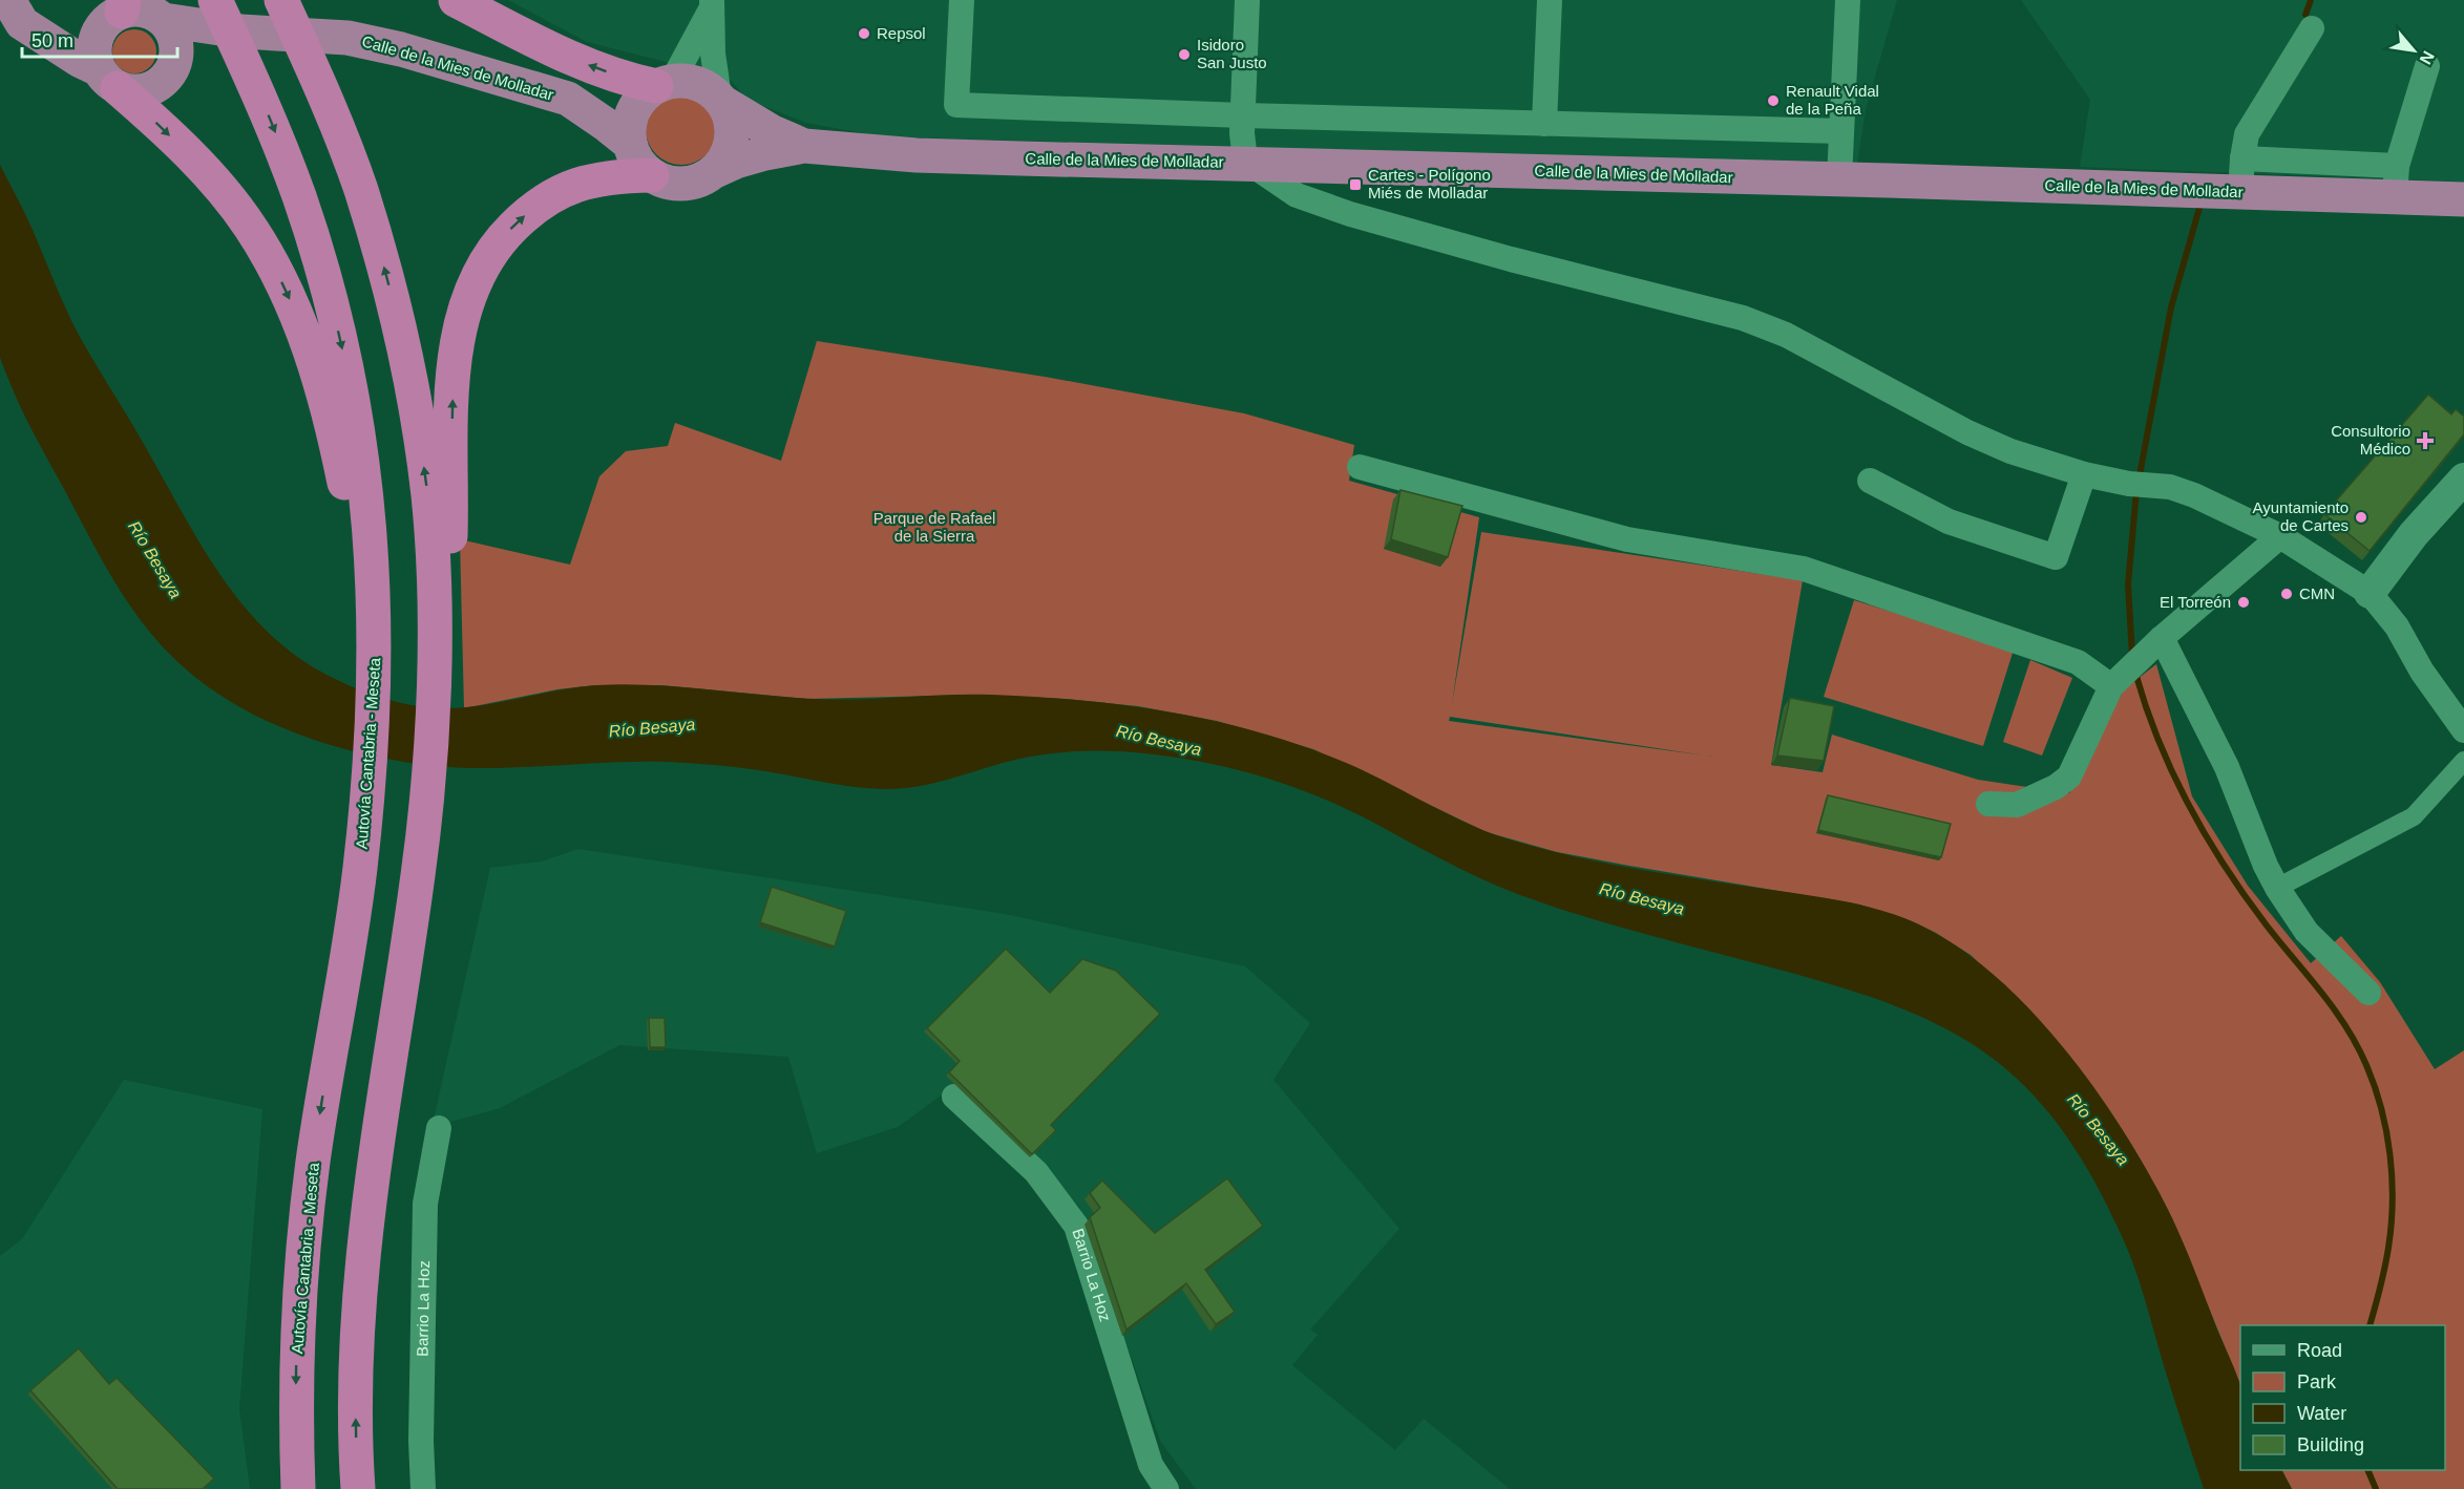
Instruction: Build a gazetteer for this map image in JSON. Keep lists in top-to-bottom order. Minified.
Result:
{"streets":{"highway":["Calle de la Mies de Molladar","Autovía Cantabria - Meseta"],"street":["Barrio La Hoz"]},"water":["Río Besaya"],"parks":["Parque de Rafael de la Sierra"],"places":{"other":["Repsol","Isidoro San Justo","Renault Vidal de la Peña","Ayuntamiento de Cartes","CMN","El Torreón"],"transit":["Cartes - Polígono Miés de Molladar"],"health":["Consultorio Médico"]},"legend":["Road","Park","Water","Building"],"scale_bar":"50 m","north":"bottom right"}
